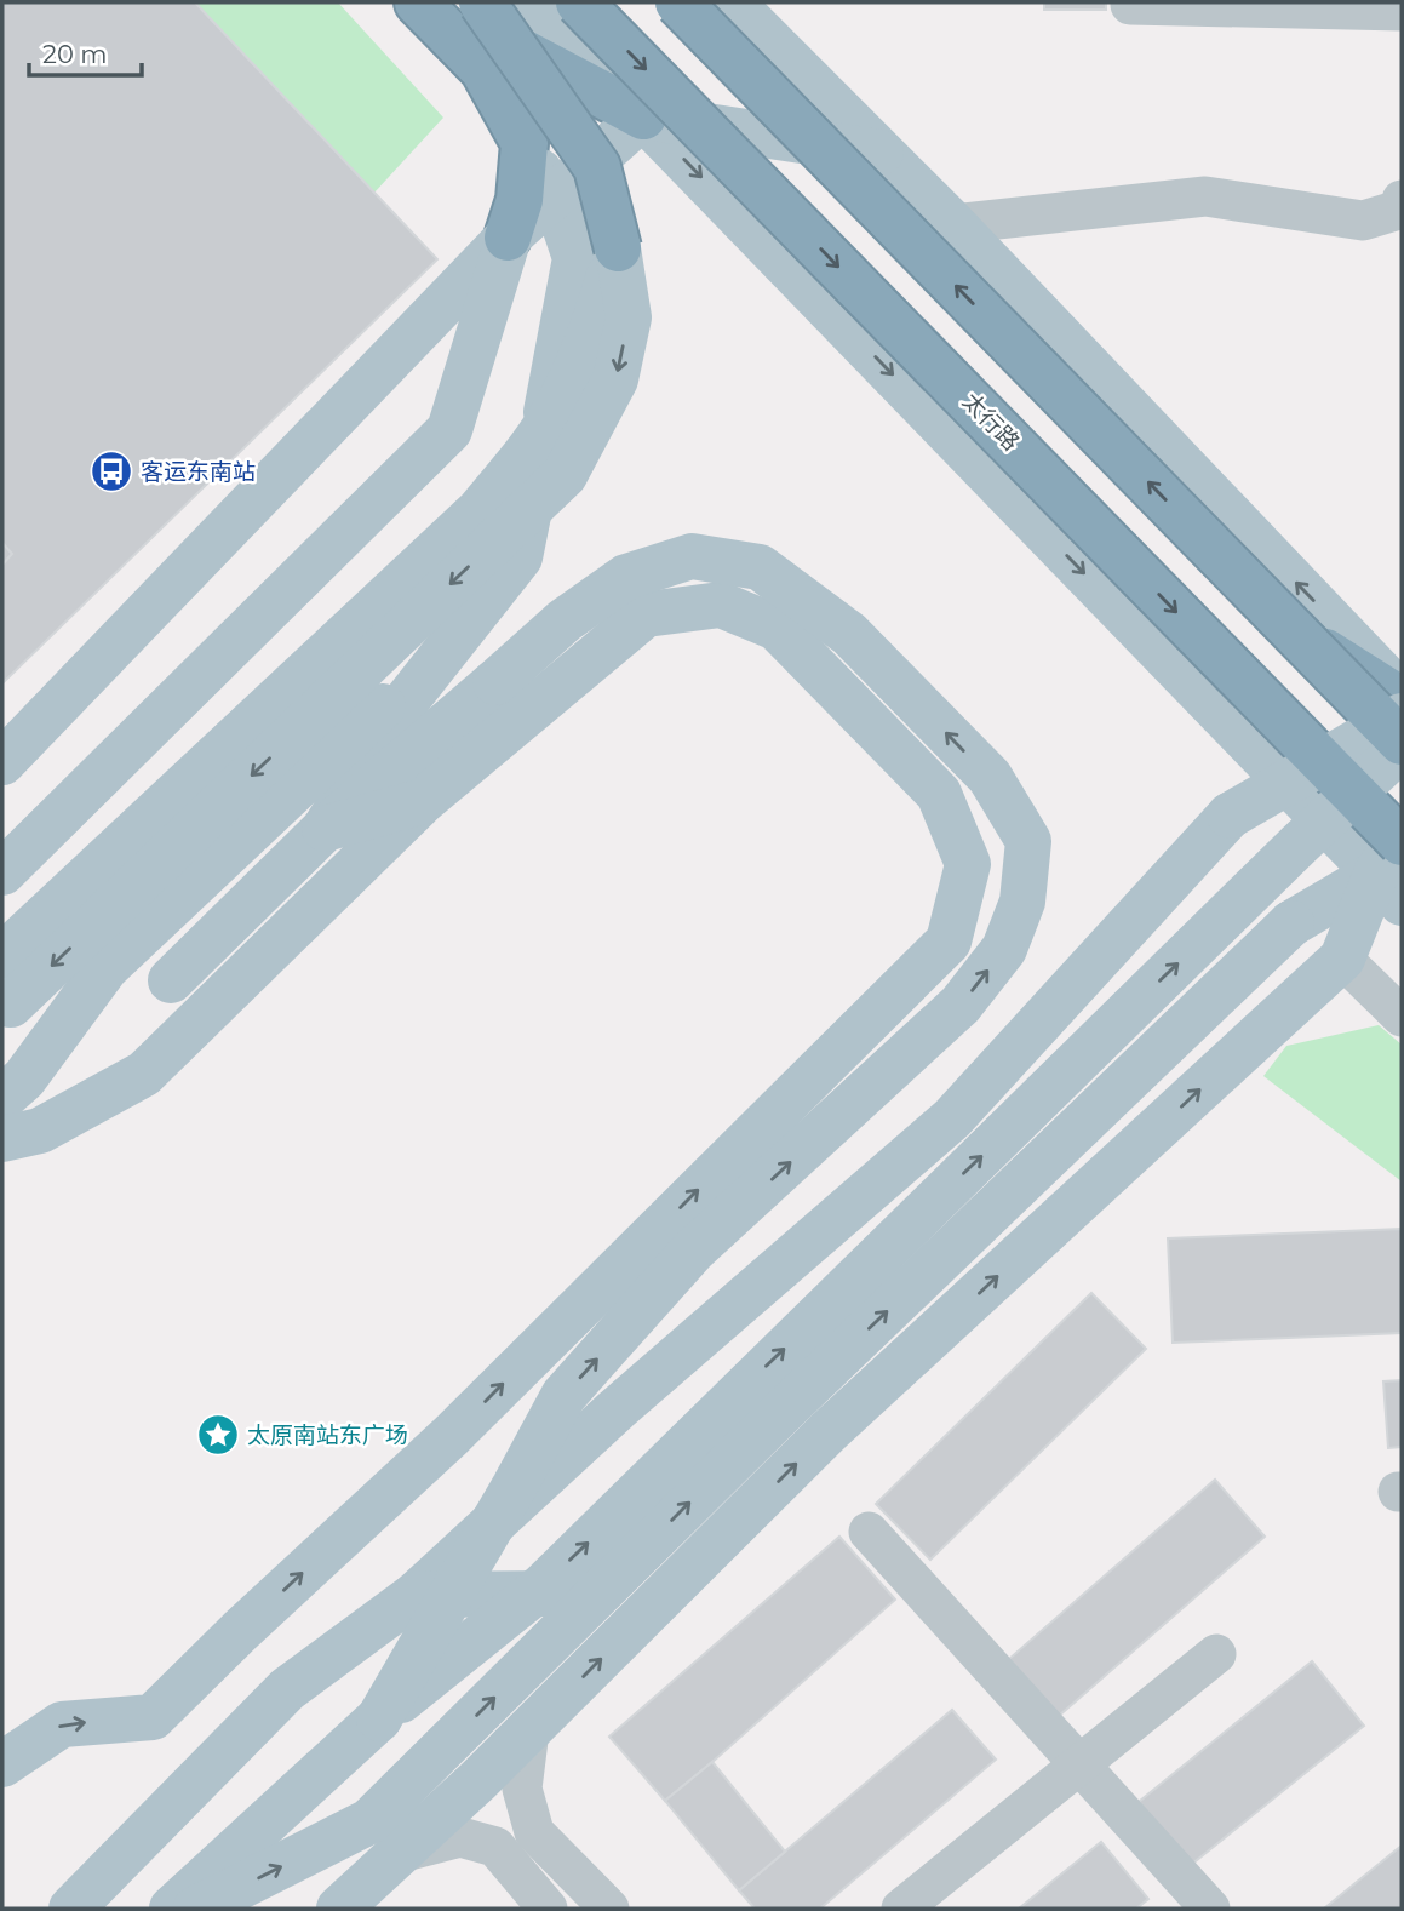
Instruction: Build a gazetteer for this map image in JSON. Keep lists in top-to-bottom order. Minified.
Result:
{"streets":{"highway":["太行路"]},"places":{"bus stop":["客运东南站"],"place":["太原南站东广场"]},"scale_bar":"20 m"}
